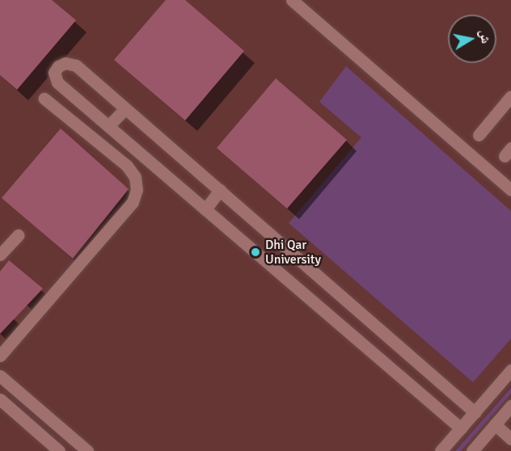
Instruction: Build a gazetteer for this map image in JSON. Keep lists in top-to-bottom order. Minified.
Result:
{"places":["Dhi Qar University"],"north":"right"}
